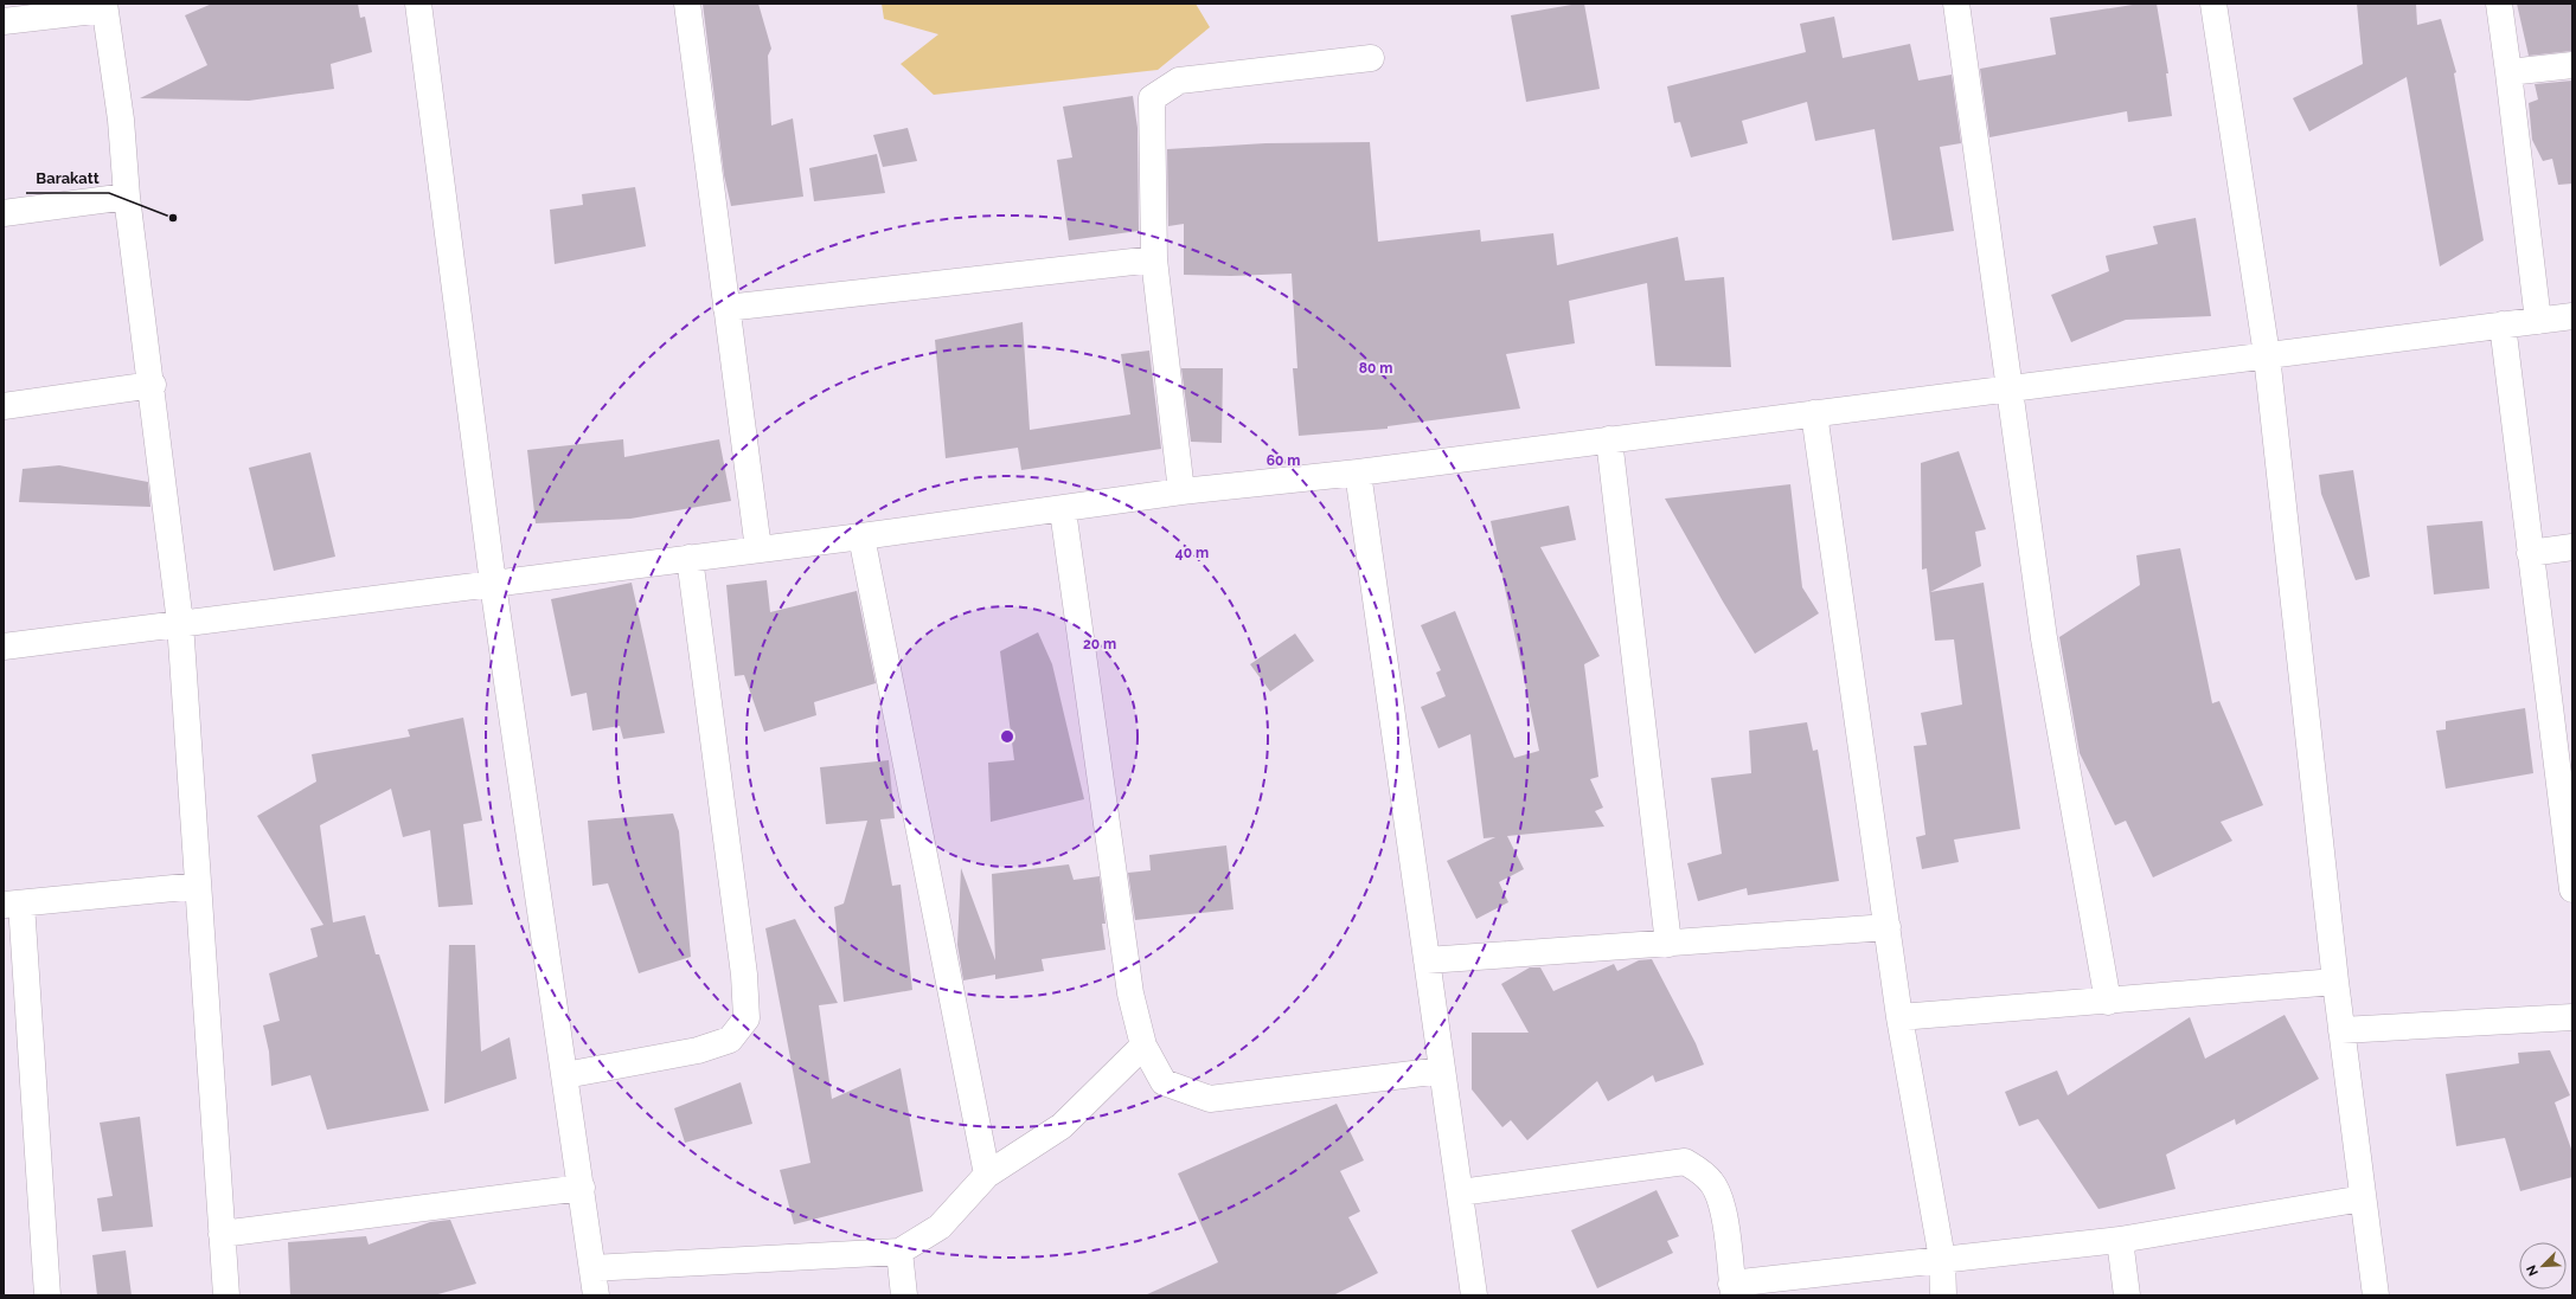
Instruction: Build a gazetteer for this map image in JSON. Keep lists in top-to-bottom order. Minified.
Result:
{"places":["Barakatt"],"north":"bottom left","rings":["80 m","60 m","40 m","20 m"]}
